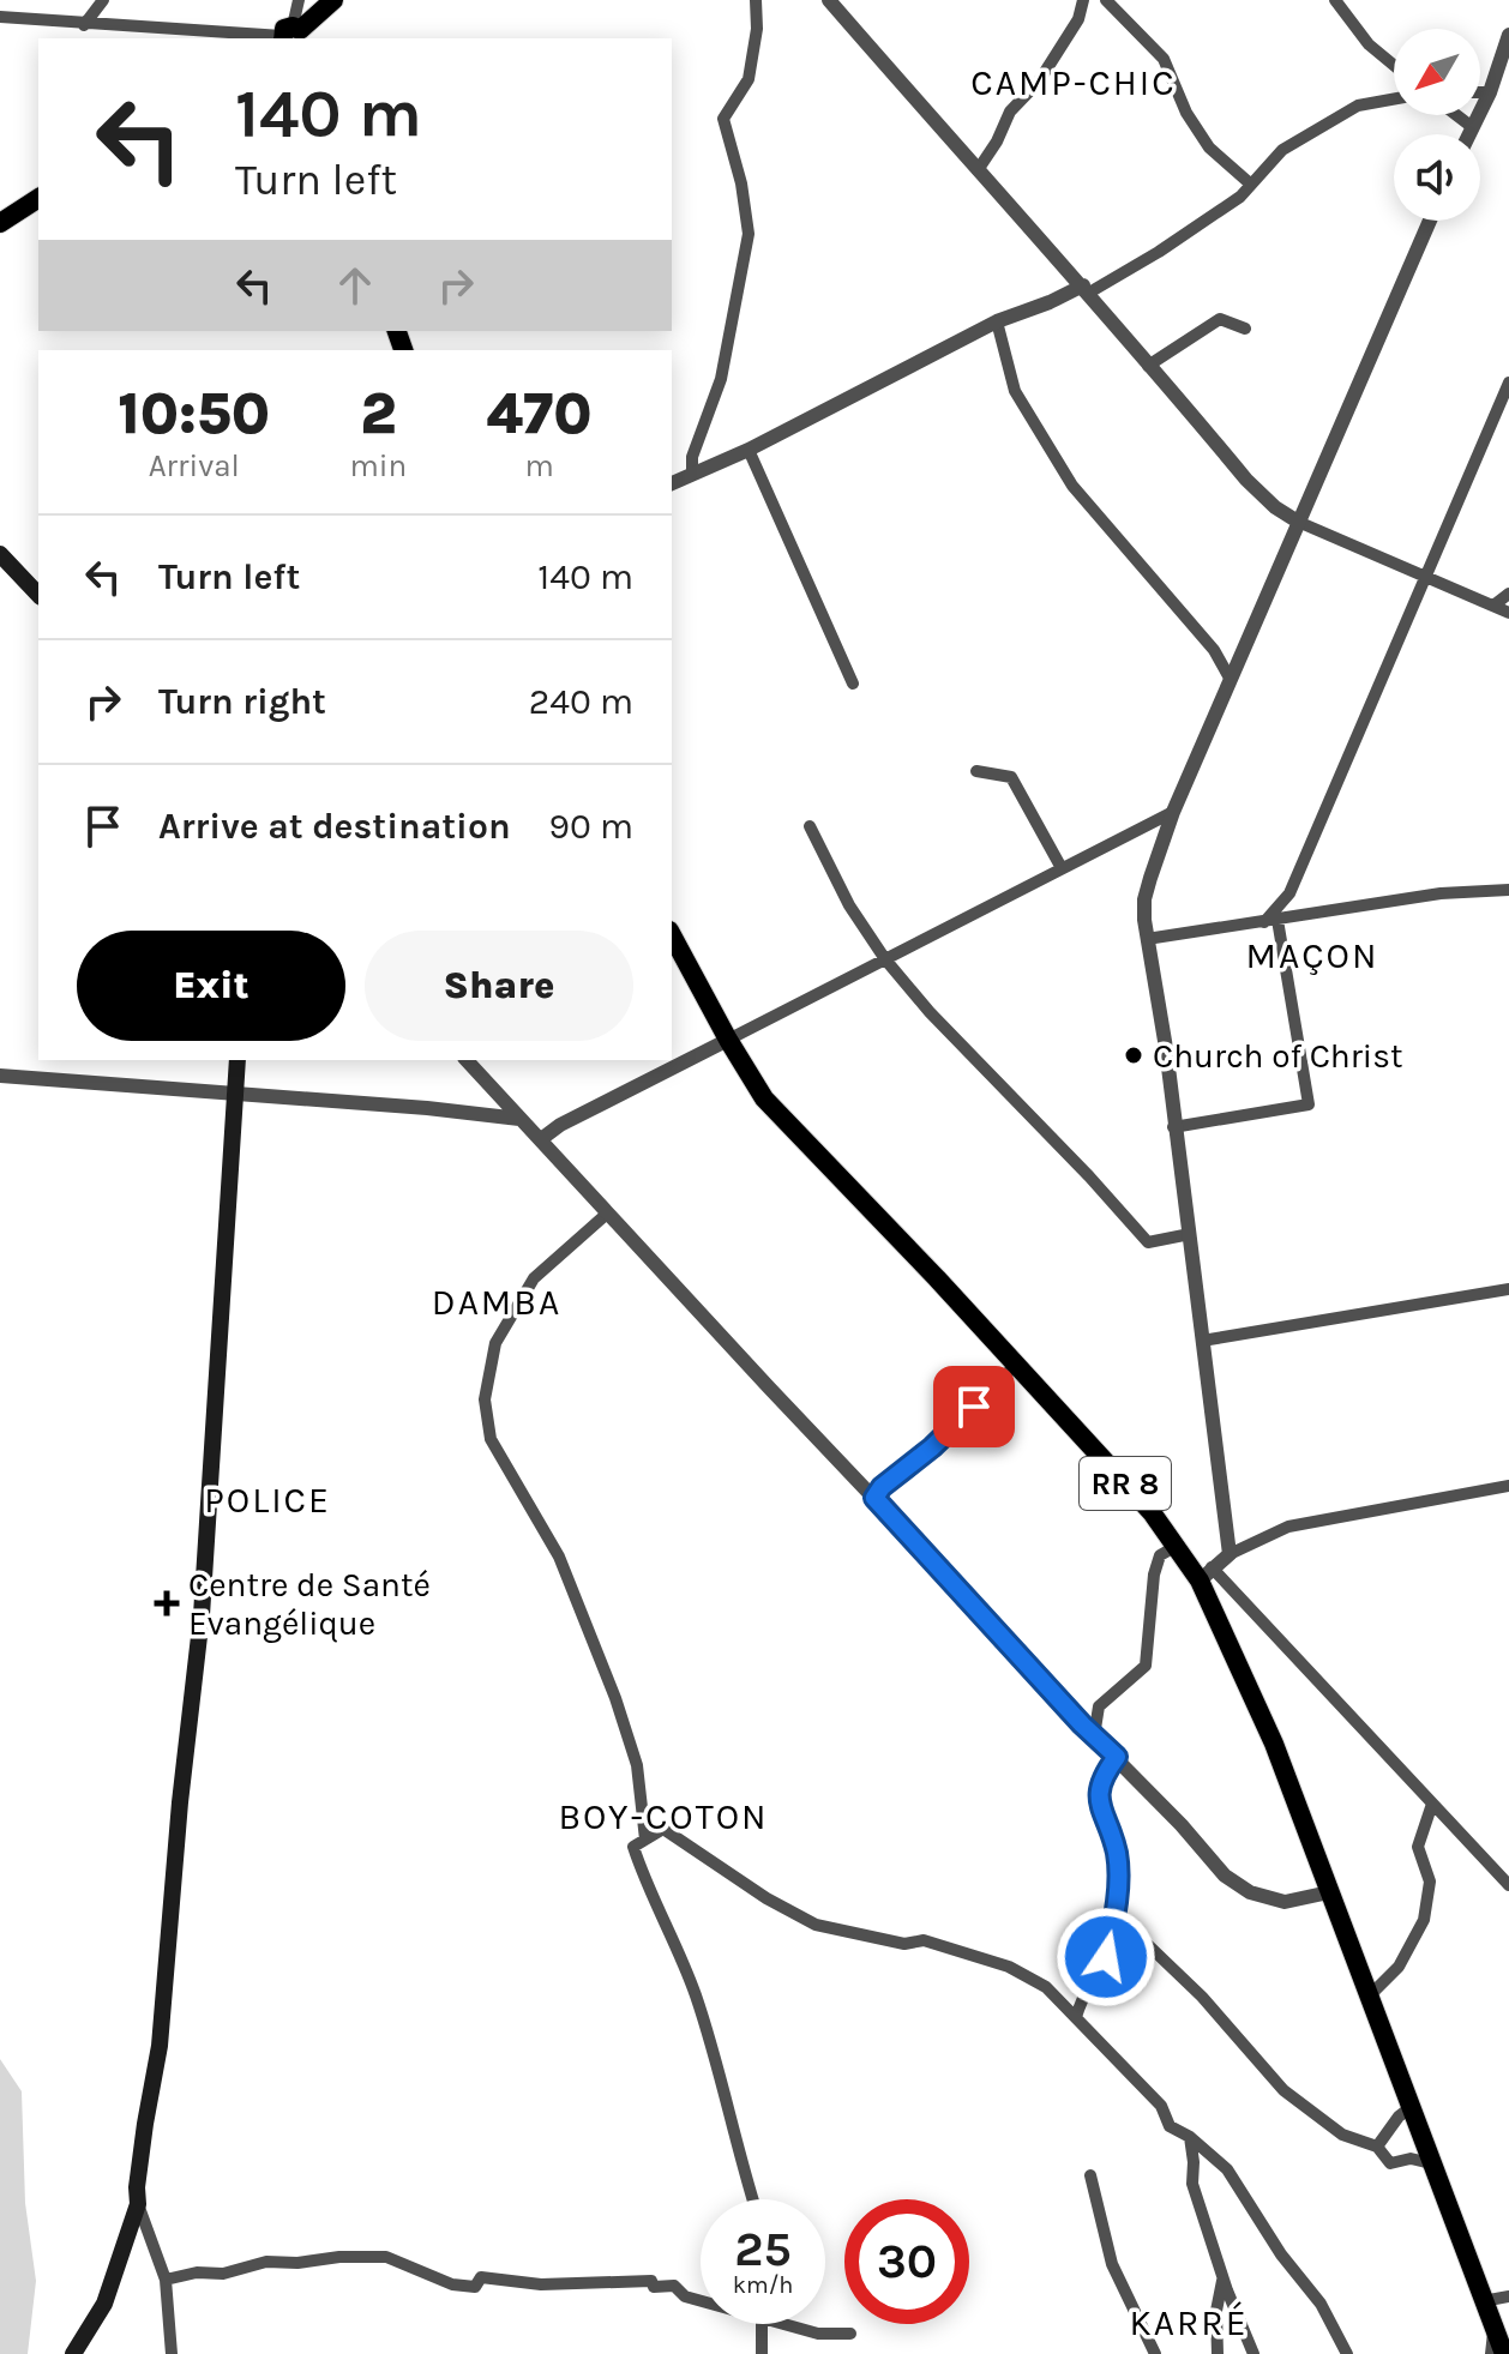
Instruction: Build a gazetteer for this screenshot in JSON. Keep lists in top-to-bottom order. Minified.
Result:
{"streets":{"main road":["RR 8"]},"districts":["CAMP-CHIC","MAÇON","DAMBA","POLICE","BOY-COTON","KARRÉ"],"places":{"other":["Church of Christ"],"health":["Centre de Santé Evangélique"]},"north":"bottom left","page":{"turn":["140 m","Turn left"],"eta":["10:50","Arrival","2","min","470","m"],"list":[{"name":"Turn left","value":"140 m"},{"name":"Turn right","value":"240 m"},{"name":"Arrive at destination","value":"90 m"}],"buttons":["Exit","Share"],"speed":"25 km/h","limit":"30"}}
